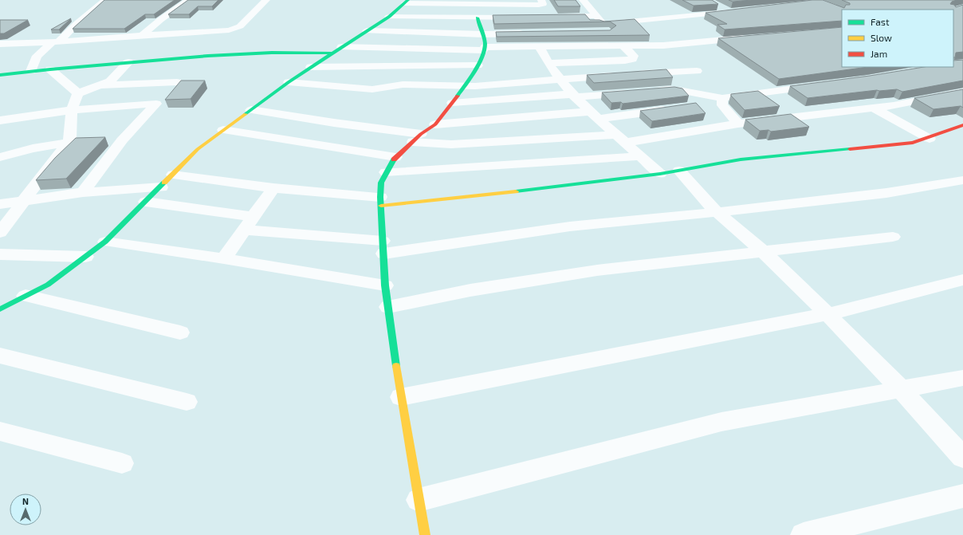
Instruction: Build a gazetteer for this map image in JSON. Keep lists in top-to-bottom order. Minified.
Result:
{"legend":["Fast","Slow","Jam"],"north":"top"}
